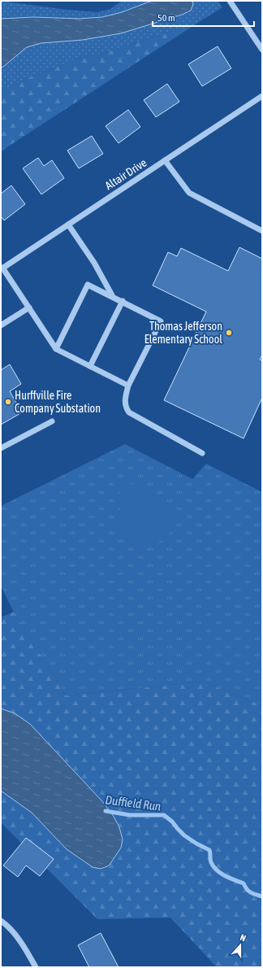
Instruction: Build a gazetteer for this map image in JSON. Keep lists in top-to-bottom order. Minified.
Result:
{"streets":{"street":["Altair Drive"]},"water":["Duffield Run"],"places":["Thomas Jefferson Elementary School","Hurffville Fire Company Substation"],"scale_bar":"50 m","north":"top"}
